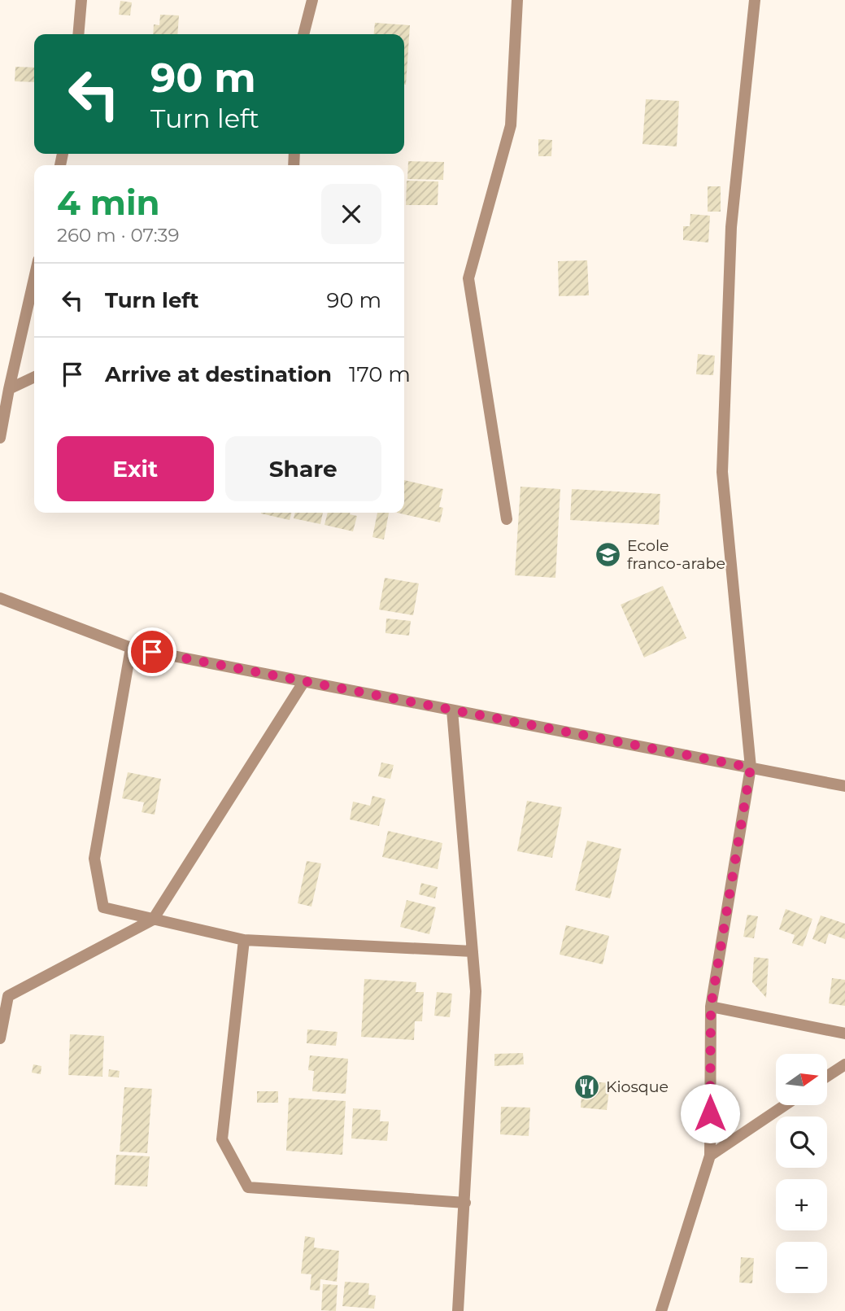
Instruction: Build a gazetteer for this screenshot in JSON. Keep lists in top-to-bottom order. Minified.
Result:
{"places":{"school or university":["Ecole franco-arabe"],"restaurant":["Kiosque"]},"north":"right","page":{"turn":["90 m","Turn left"],"heading":["4 min","260 m · 07:39"],"list":[{"name":"Turn left","value":"90 m"},{"name":"Arrive at destination","value":"170 m"}],"buttons":["Exit","Share"],"map_buttons":["+","−"]}}
